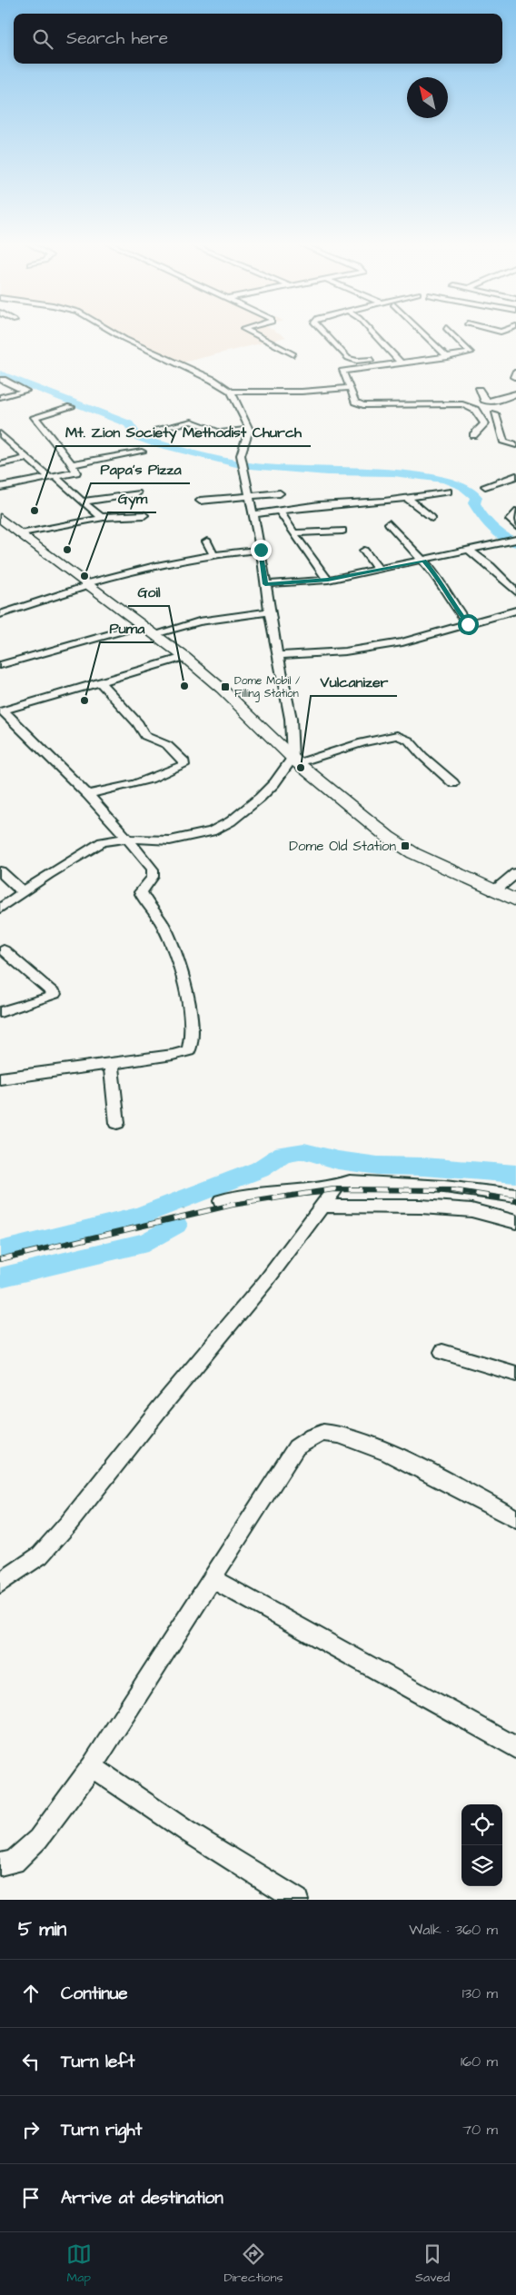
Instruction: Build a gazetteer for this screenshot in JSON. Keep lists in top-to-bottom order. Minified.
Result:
{"places":{"other":["Mt. Zion Society Methodist Church","Papa's Pizza","Gym","Goil","Puma","Vulcanizer"],"transit":["Dome Mobil / Filling Station","Dome Old Station"]},"north":"top left","page":{"search":"Search here","heading":["5 min","Walk · 360 m"],"list":[["Continue","130 m"],["Turn left","160 m"],["Turn right","70 m"],"Arrive at destination"],"nav":["Map","Directions","Saved"]}}
